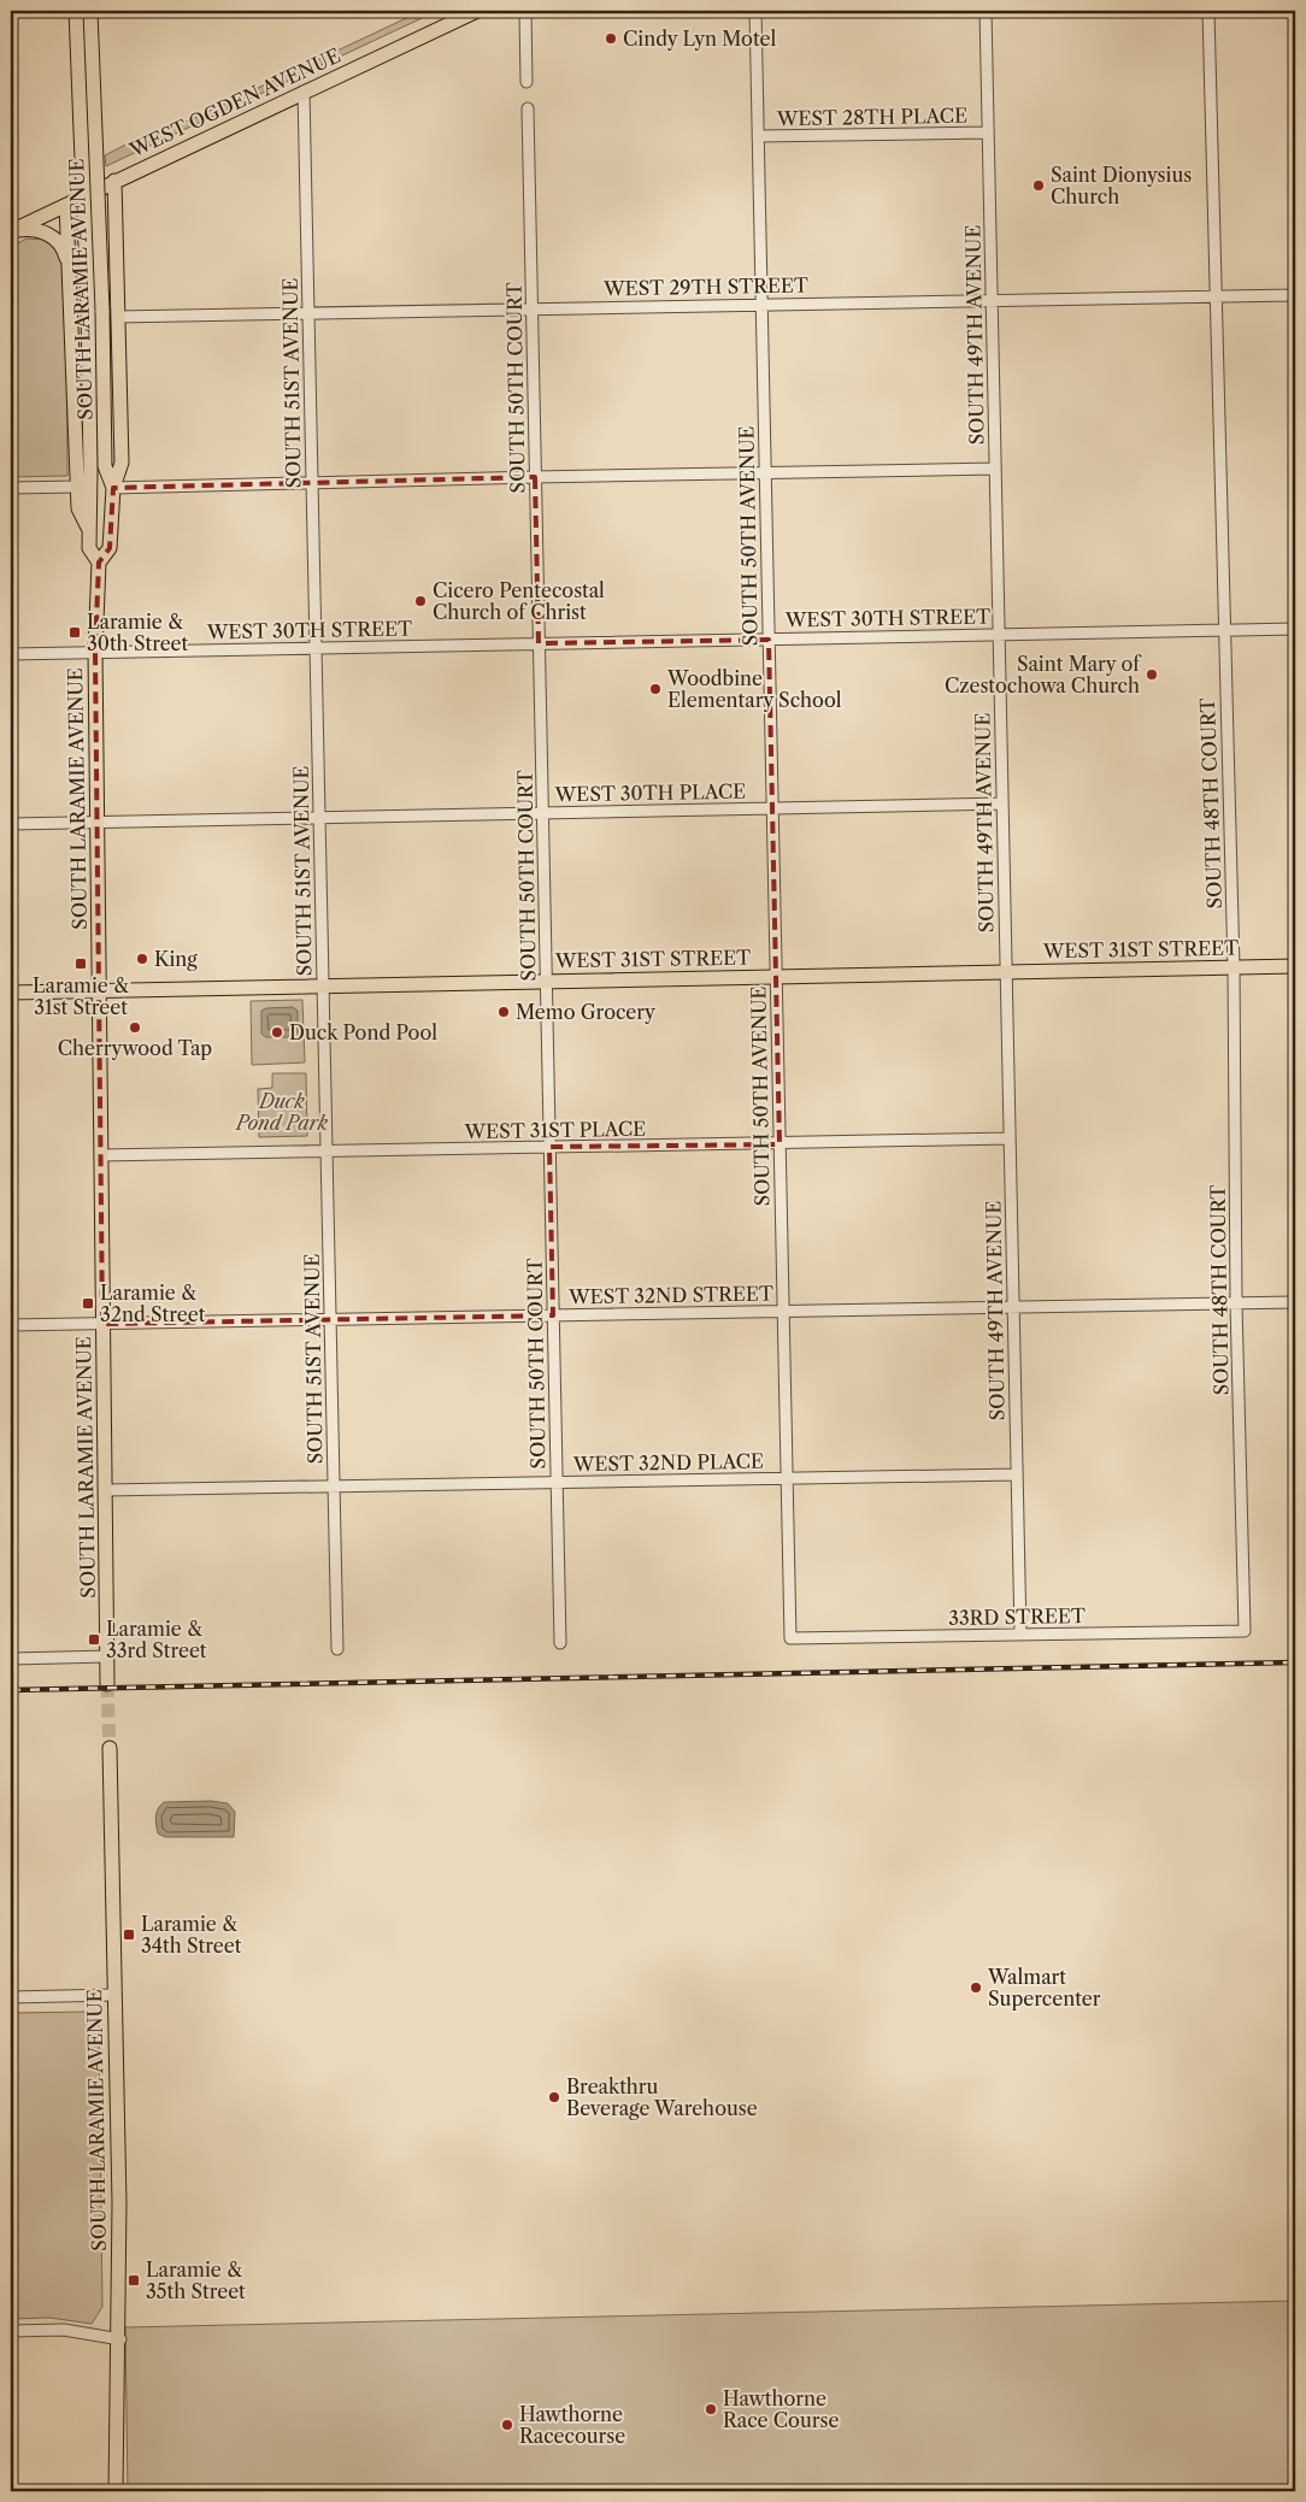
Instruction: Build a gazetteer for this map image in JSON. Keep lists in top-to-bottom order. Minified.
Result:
{"streets":{"main road":["WEST OGDEN AVENUE","SOUTH LARAMIE AVENUE","WEST 31ST STREET"],"street":["WEST 28TH PLACE","WEST 29TH STREET","SOUTH 49TH AVENUE","SOUTH 51ST AVENUE","SOUTH 50TH COURT","SOUTH 50TH AVENUE","WEST 30TH STREET","WEST 30TH PLACE","SOUTH 48TH COURT","WEST 31ST PLACE","WEST 32ND STREET","WEST 32ND PLACE","33RD STREET"]},"crossings":[["WEST OGDEN AVENUE","SOUTH 51ST AVENUE"],["WEST 28TH PLACE","SOUTH 49TH AVENUE"],["WEST 28TH PLACE","SOUTH 50TH AVENUE"],["WEST 29TH STREET","SOUTH 49TH AVENUE"],["WEST 29TH STREET","SOUTH 51ST AVENUE"],["WEST 29TH STREET","SOUTH 50TH COURT"],["WEST 29TH STREET","SOUTH 50TH AVENUE"],["WEST 29TH STREET","SOUTH 48TH COURT"],["SOUTH LARAMIE AVENUE","WEST 30TH STREET"],["SOUTH LARAMIE AVENUE","WEST 30TH PLACE"],["SOUTH LARAMIE AVENUE","WEST 31ST STREET"],["SOUTH LARAMIE AVENUE","WEST 31ST PLACE"],["SOUTH LARAMIE AVENUE","WEST 32ND STREET"],["SOUTH LARAMIE AVENUE","WEST 32ND PLACE"],["SOUTH 49TH AVENUE","WEST 30TH STREET"],["SOUTH 49TH AVENUE","WEST 30TH PLACE"],["SOUTH 49TH AVENUE","WEST 31ST STREET"],["SOUTH 49TH AVENUE","WEST 31ST PLACE"],["SOUTH 49TH AVENUE","WEST 32ND STREET"],["SOUTH 49TH AVENUE","WEST 32ND PLACE"],["SOUTH 49TH AVENUE","33RD STREET"],["SOUTH 51ST AVENUE","WEST 30TH STREET"],["SOUTH 51ST AVENUE","WEST 30TH PLACE"],["SOUTH 51ST AVENUE","WEST 31ST STREET"],["SOUTH 51ST AVENUE","WEST 31ST PLACE"],["SOUTH 51ST AVENUE","WEST 32ND STREET"],["SOUTH 51ST AVENUE","WEST 32ND PLACE"],["SOUTH 50TH COURT","WEST 30TH STREET"],["SOUTH 50TH COURT","WEST 30TH PLACE"],["SOUTH 50TH COURT","WEST 31ST STREET"],["SOUTH 50TH COURT","WEST 31ST PLACE"],["SOUTH 50TH COURT","WEST 32ND STREET"],["SOUTH 50TH COURT","WEST 32ND PLACE"],["SOUTH 50TH AVENUE","WEST 30TH STREET"],["SOUTH 50TH AVENUE","WEST 30TH PLACE"],["SOUTH 50TH AVENUE","WEST 31ST STREET"],["SOUTH 50TH AVENUE","WEST 31ST PLACE"],["SOUTH 50TH AVENUE","WEST 32ND STREET"],["SOUTH 50TH AVENUE","WEST 32ND PLACE"],["SOUTH 50TH AVENUE","33RD STREET"],["WEST 30TH STREET","SOUTH 48TH COURT"],["SOUTH 48TH COURT","WEST 31ST STREET"],["SOUTH 48TH COURT","WEST 32ND STREET"],["SOUTH 48TH COURT","33RD STREET"]],"parks":["Duck Pond Park"],"places":{"other":["Cindy Lyn Motel","Saint Dionysius Church","Cicero Pentecostal Church of Christ","Saint Mary of Czestochowa Church","Woodbine Elementary School","King","Memo Grocery","Cherrywood Tap","Duck Pond Pool","Walmart Supercenter","Breakthru Beverage Warehouse","Hawthorne Race Course","Hawthorne Racecourse"],"transit":["Laramie & 30th Street","Laramie & 31st Street","Laramie & 32nd Street","Laramie & 33rd Street","Laramie & 34th Street","Laramie & 35th Street"]}}
